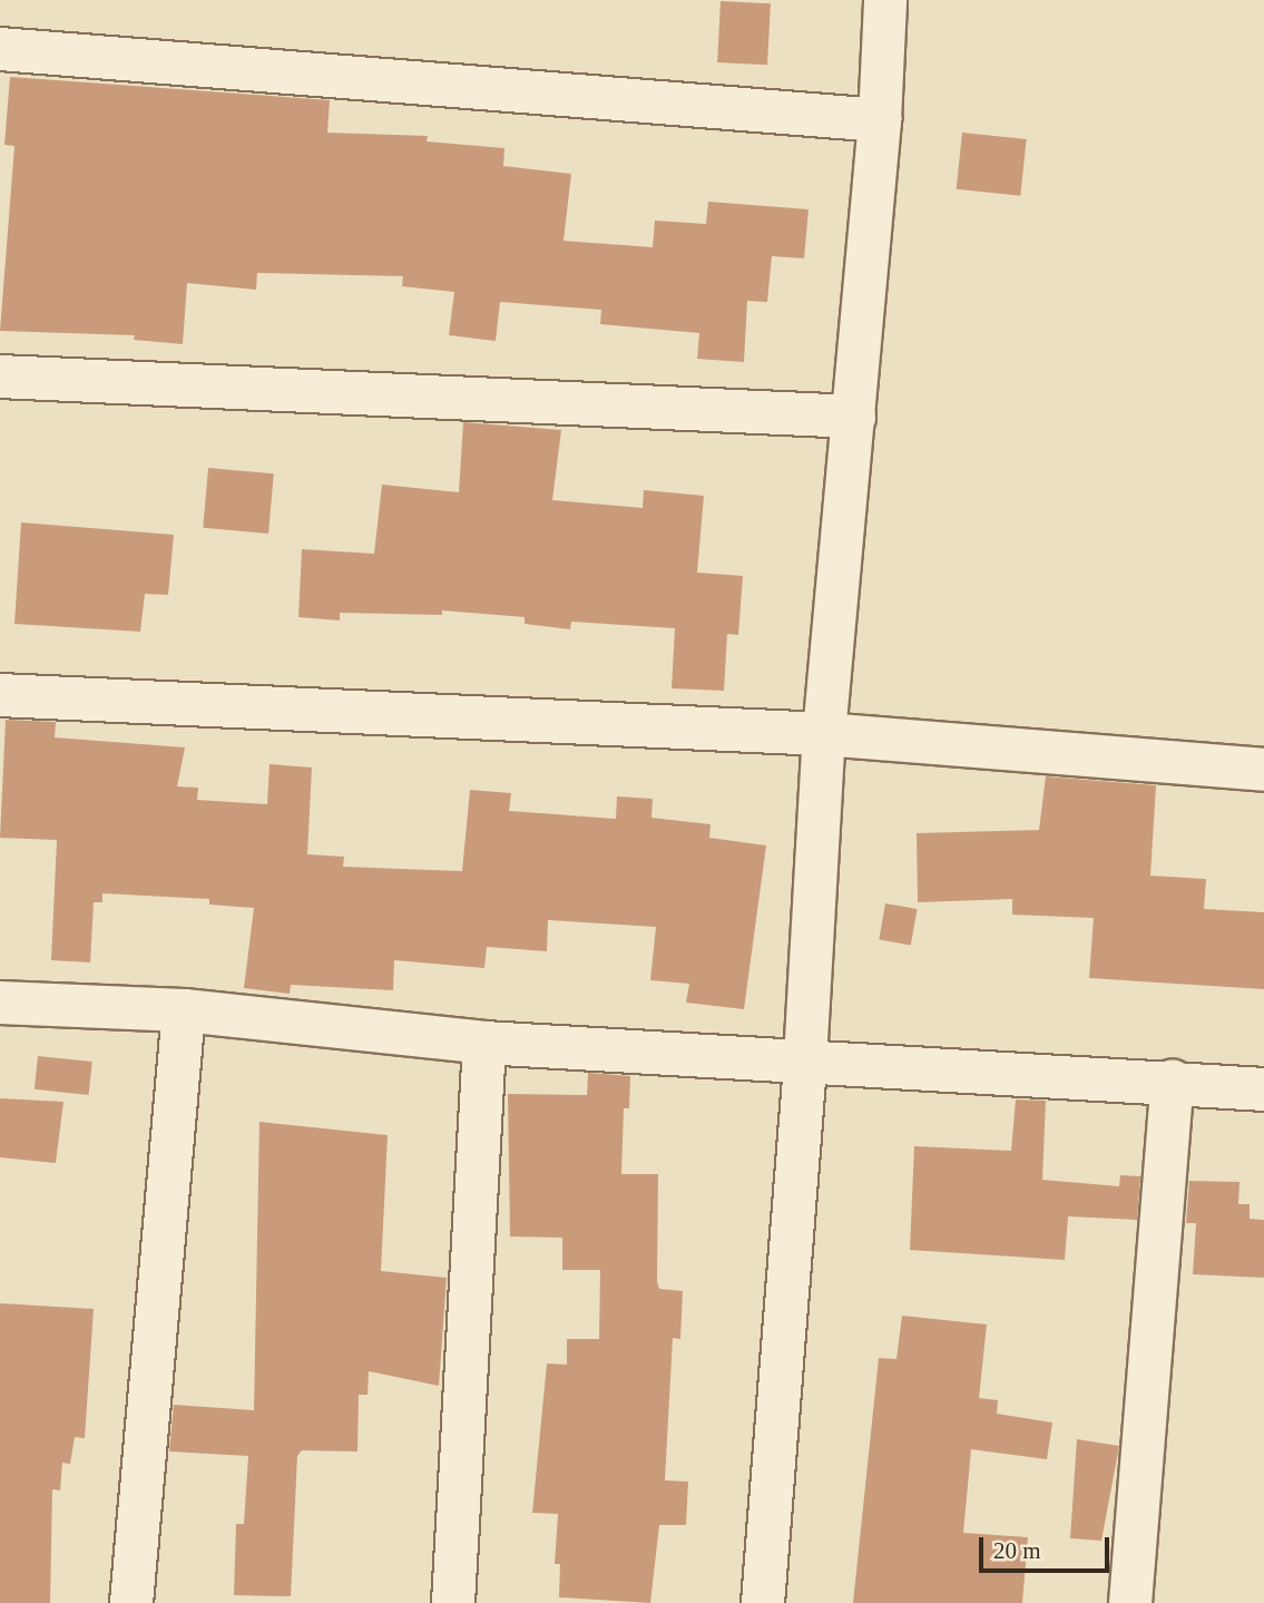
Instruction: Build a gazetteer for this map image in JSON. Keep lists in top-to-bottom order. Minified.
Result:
{"scale_bar":"20 m"}
